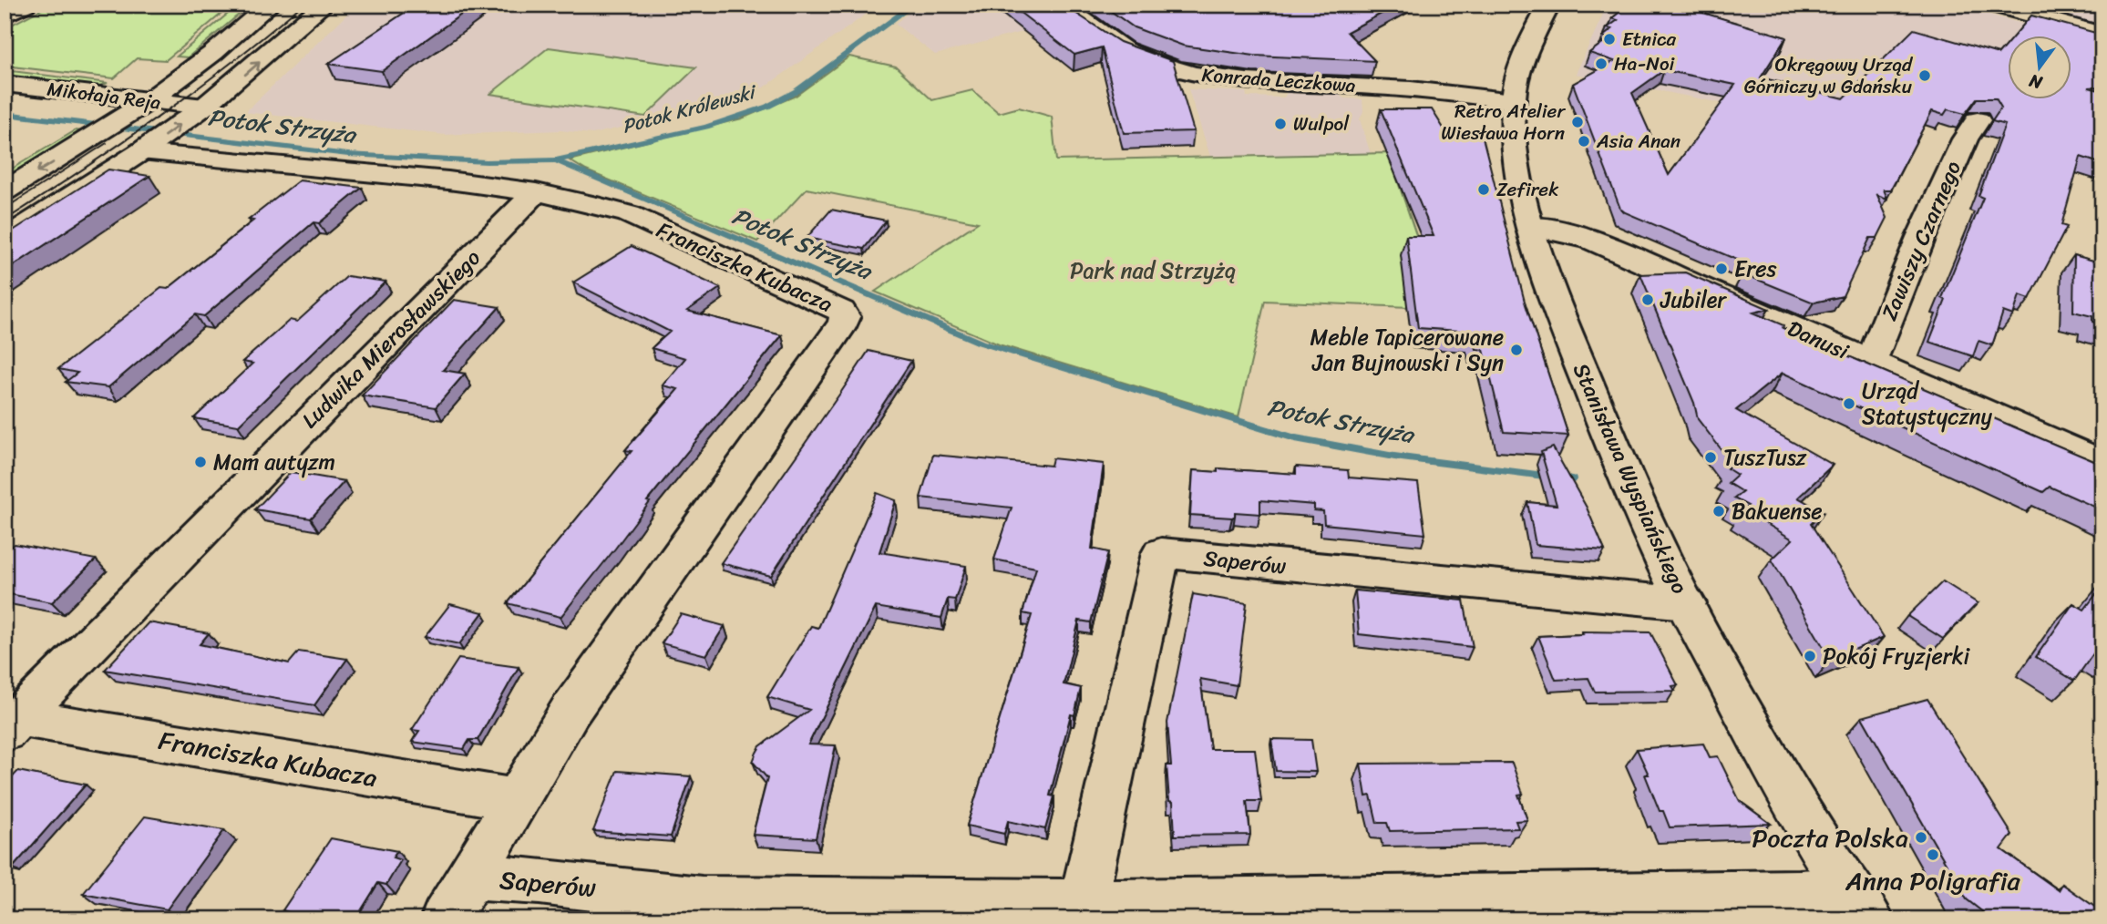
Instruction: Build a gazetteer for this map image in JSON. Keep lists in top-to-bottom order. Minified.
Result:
{"streets":{"street":["Konrada Leczkowa","Mikołaja Reja","Zawiszy Czarnego","Franciszka Kubacza","Ludwika Mierosławskiego","Danusi","Stanisława Wyspiańskiego","Saperów"]},"crossings":[["Konrada Leczkowa","Stanisława Wyspiańskiego"],["Zawiszy Czarnego","Danusi"],["Franciszka Kubacza","Ludwika Mierosławskiego"],["Franciszka Kubacza","Saperów"],["Danusi","Stanisława Wyspiańskiego"],["Stanisława Wyspiańskiego","Saperów"]],"water":["Potok Królewski","Potok Strzyża"],"parks":["Park nad Strzyżą"],"places":["Etnica","Ha-Noi","Okręgowy Urząd Górniczy w Gdańsku","Retro Atelier Wiesława Horn","Wulpol","Asia Anan","Zefirek","Eres","Jubiler","Meble Tapicerowane Jan Bujnowski i Syn","Urząd Statystyczny","TuszTusz","Mam autyzm","Bakuense","Pokój Fryzjerki","Poczta Polska","Anna Poligrafia"],"north":"bottom"}
